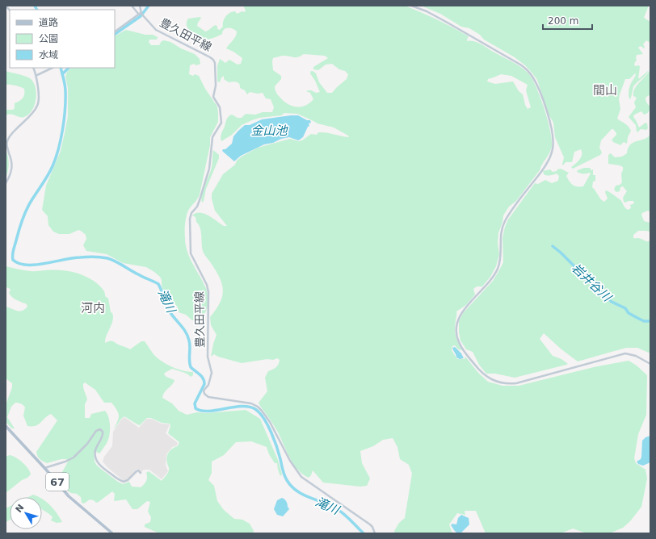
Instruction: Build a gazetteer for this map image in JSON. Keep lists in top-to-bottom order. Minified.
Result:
{"streets":{"main road":["67"],"street":["豊久田平線"]},"districts":["間山","河内"],"water":["金山池","岩井谷川","滝川"],"legend":["道路","公園","水域"],"scale_bar":"200 m","north":"top left"}
